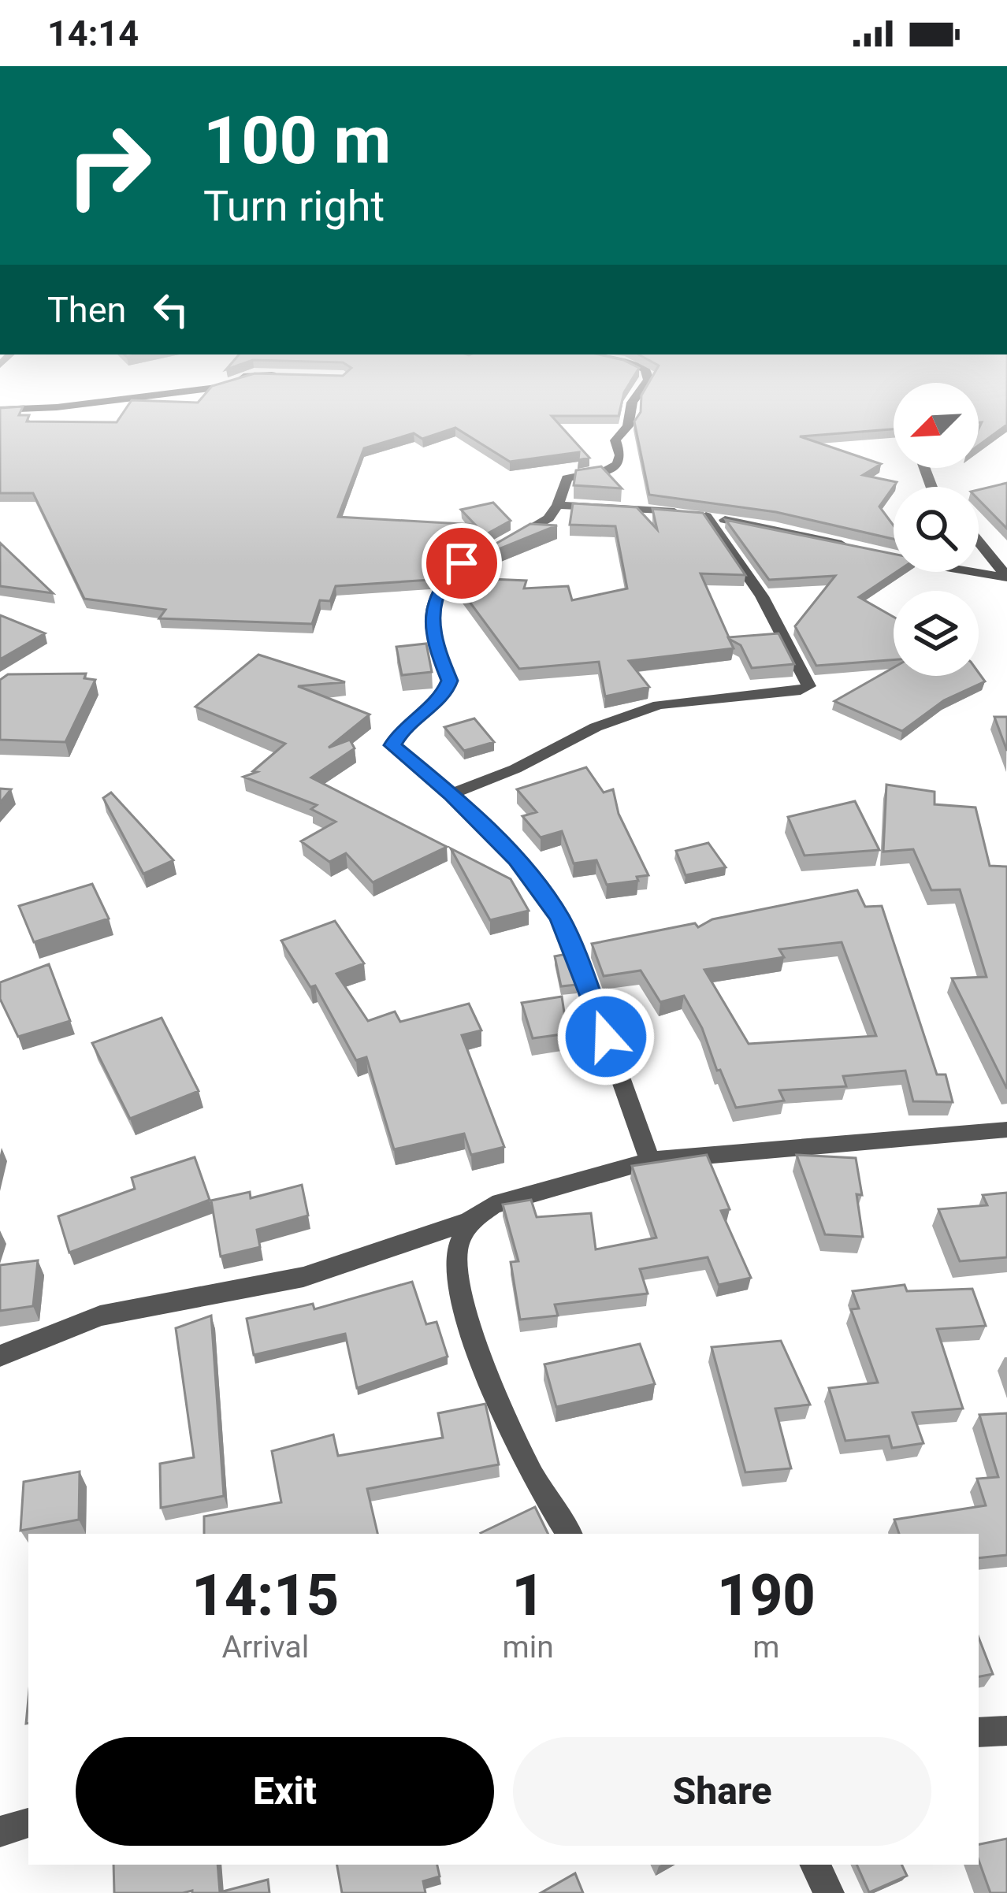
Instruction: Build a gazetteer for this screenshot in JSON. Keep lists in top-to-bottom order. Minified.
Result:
{"north":"bottom left","page":{"status":"14:14","turn":["100 m","Turn right"],"then":"Then","eta":["14:15","Arrival","1","min","190","m"],"buttons":["Exit","Share"]}}
